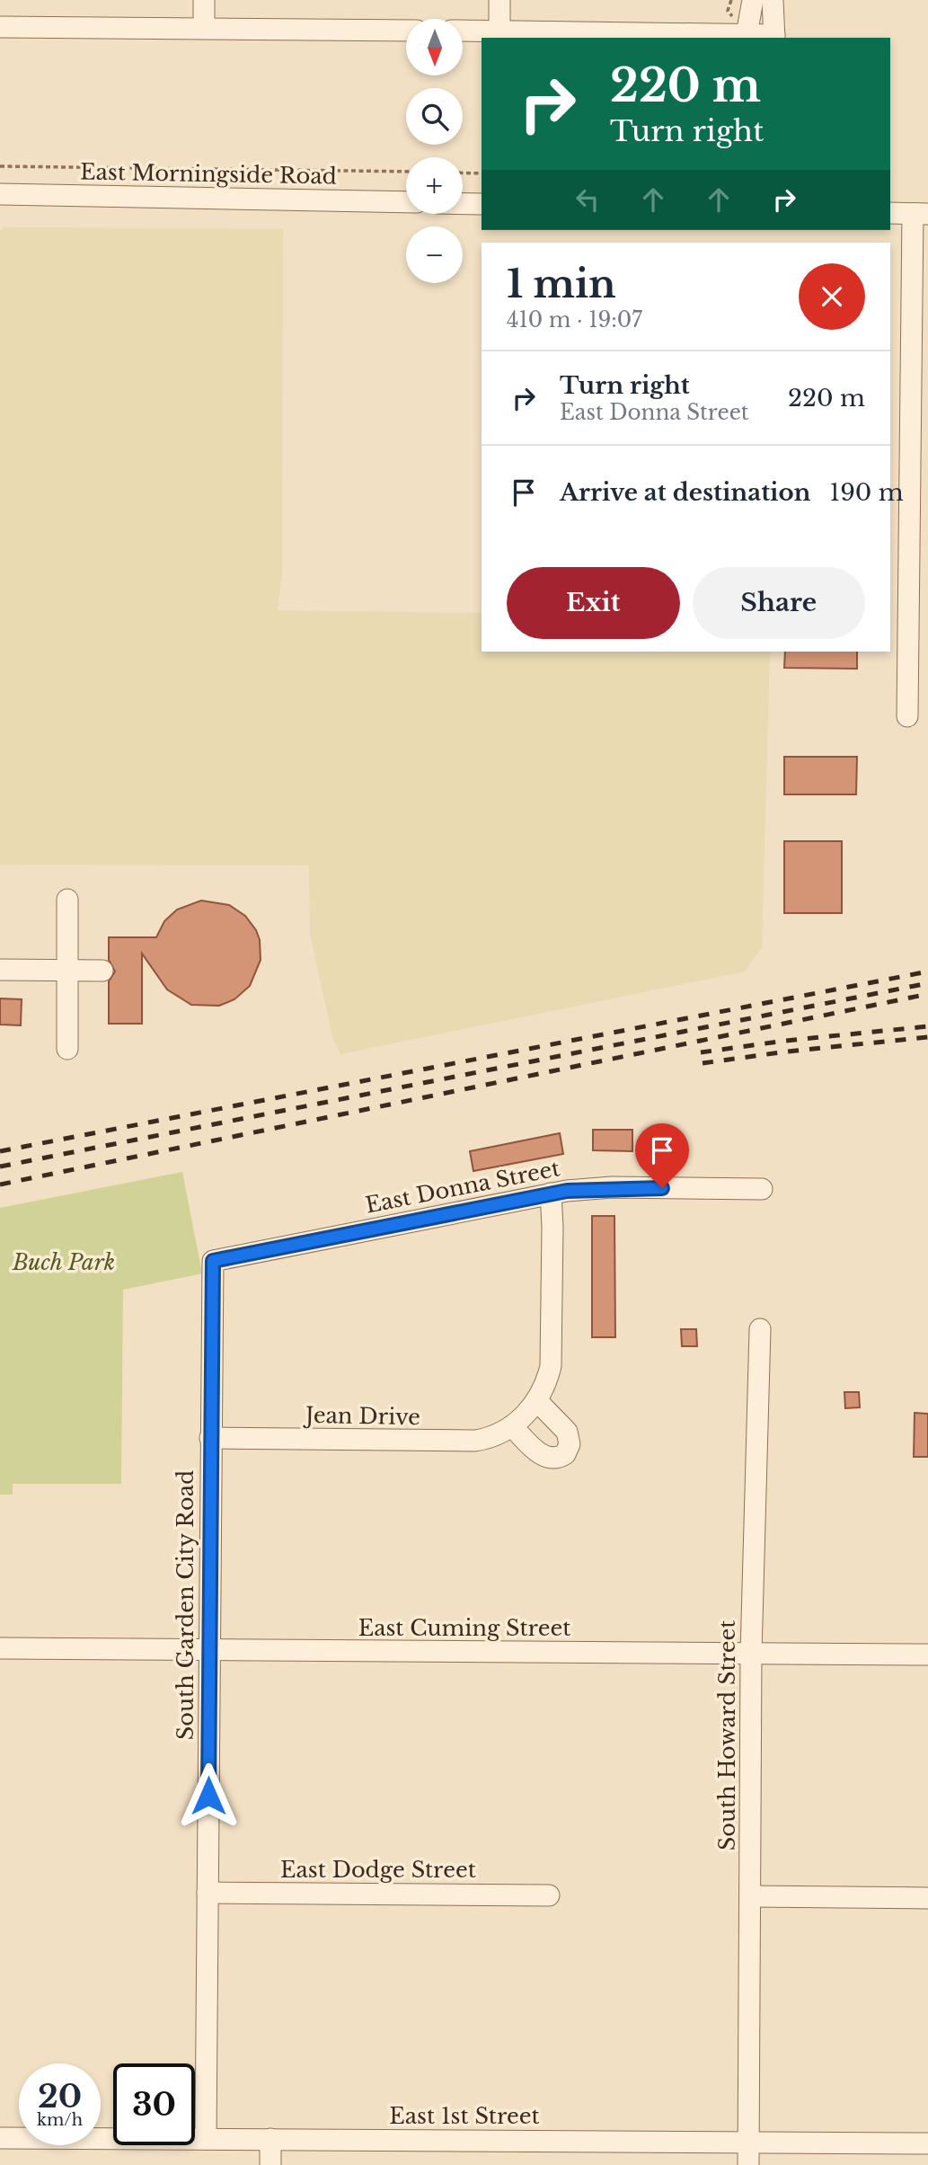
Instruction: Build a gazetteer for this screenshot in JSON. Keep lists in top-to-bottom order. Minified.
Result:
{"streets":{"street":["East Morningside Road","East Donna Street","Jean Drive","South Garden City Road","East Cuming Street","South Howard Street","East Dodge Street","East 1st Street"]},"crossings":[["East Donna Street","Jean Drive"],["East Donna Street","South Garden City Road"],["Jean Drive","South Garden City Road"],["South Garden City Road","East Cuming Street"],["South Garden City Road","East Dodge Street"],["South Garden City Road","East 1st Street"],["East Cuming Street","South Howard Street"],["South Howard Street","East 1st Street"]],"parks":["Buch Park"],"north":"bottom","page":{"map_buttons":["+","−"],"turn":["220 m","Turn right"],"heading":["1 min","410 m · 19:07"],"list":[{"name":"Turn right","note":"East Donna Street","value":"220 m"},{"name":"Arrive at destination","value":"190 m"}],"buttons":["Exit","Share"],"speed":"20 km/h","limit":"30"}}
